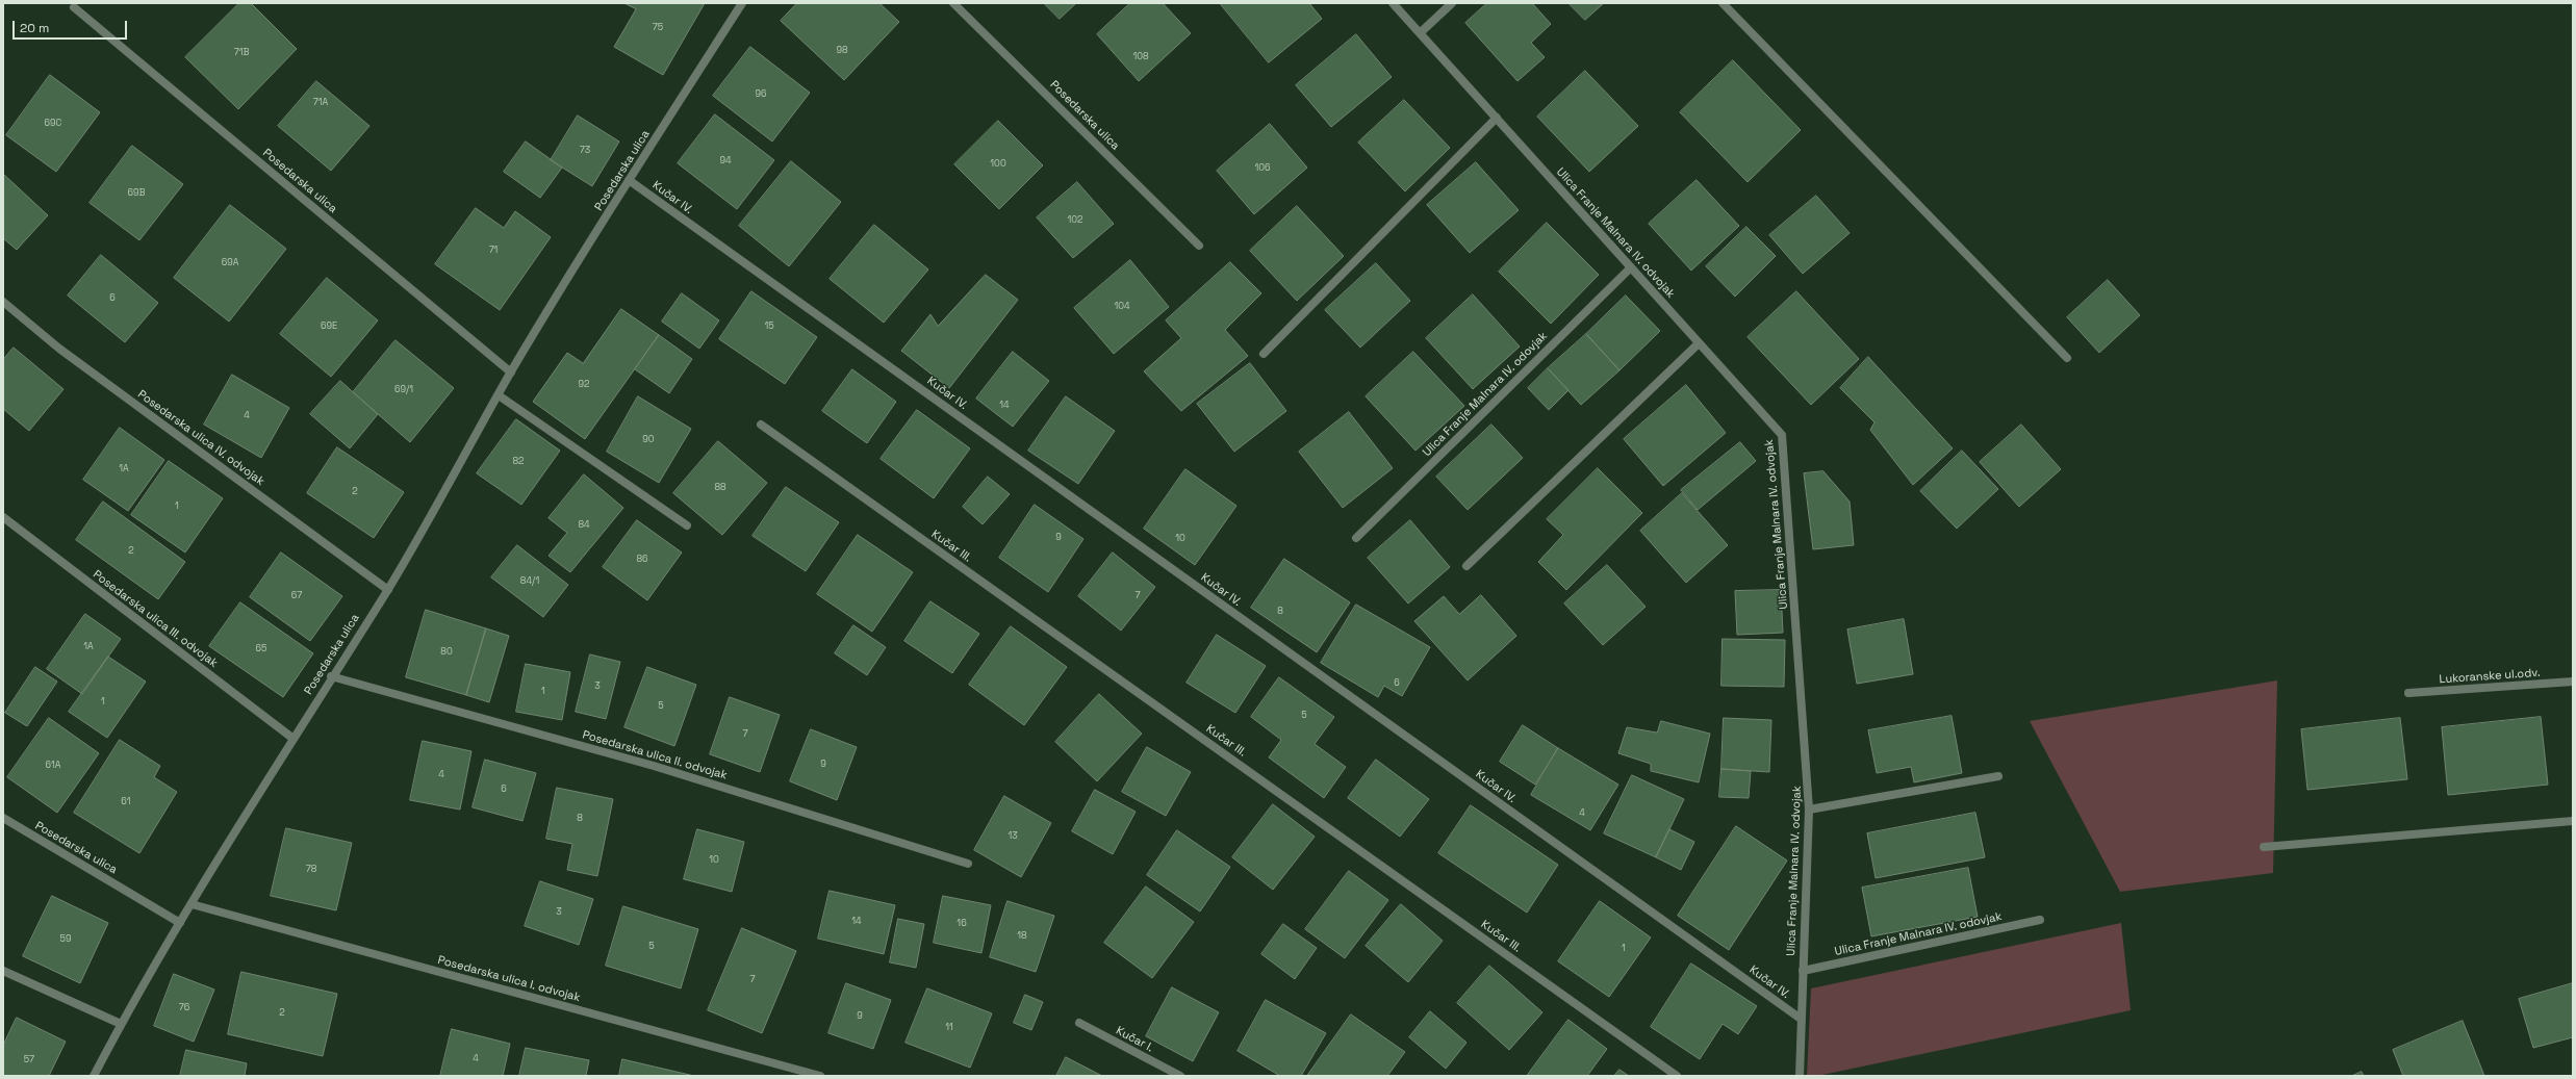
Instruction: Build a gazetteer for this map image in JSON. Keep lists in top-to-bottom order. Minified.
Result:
{"streets":{"street":["Posedarska ulica","Kučar IV.","Ulica Franje Malnara IV. odvojak","Ulica Franje Malnara IV. odovjak","Posedarska ulica IV. odvojak","Kučar III.","Posedarska ulica III. odvojak","Lukoranske ul.odv.","Posedarska ulica II. odvojak","Posedarska ulica I. odvojak","Kučar I."]},"crossings":[["Posedarska ulica","Kučar IV."],["Posedarska ulica","Posedarska ulica IV. odvojak"],["Posedarska ulica","Posedarska ulica III. odvojak"],["Posedarska ulica","Posedarska ulica II. odvojak"],["Posedarska ulica","Posedarska ulica I. odvojak"],["Kučar IV.","Ulica Franje Malnara IV. odvojak"],["Ulica Franje Malnara IV. odvojak","Ulica Franje Malnara IV. odovjak"]],"house_numbers":["75","98","71B","108","96","71A","69C","73","94","100","106","69B","102","71","69A","6","104","69E","15","92","69/1","14","4","90","82","1A","88","2","1","84","9","10","2","86","84/1","67","7","8","1A","65","80","6","3","1","1","5","5","7","9","61A","4","6","61","4","8","13","10","78","3","14","16","18","59","5","1","7","76","2","9","11","4","57"],"scale_bar":"20 m"}
